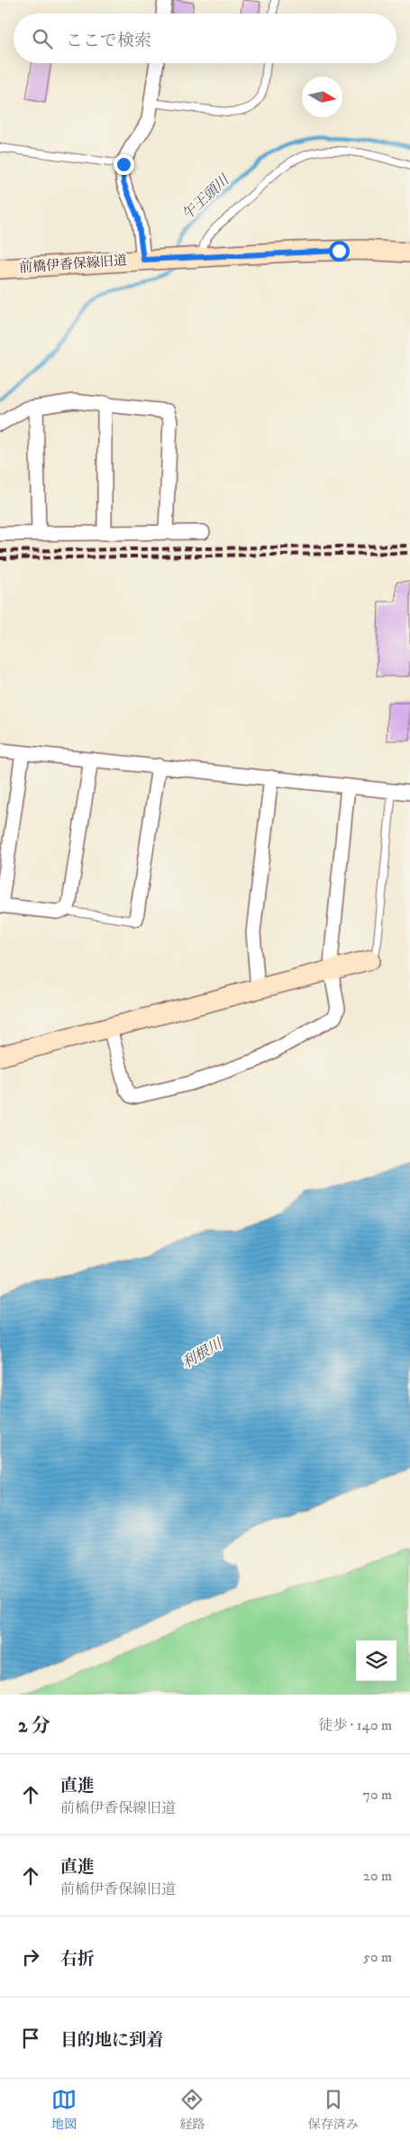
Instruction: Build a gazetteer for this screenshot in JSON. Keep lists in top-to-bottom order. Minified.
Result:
{"streets":{"street":["前橋伊香保線旧道"]},"water":["午王頭川","利根川"],"north":"right","page":{"search":"ここで検索","heading":["2 分","徒歩 · 140 m"],"list":[["直進","前橋伊香保線旧道","70 m"],["直進","前橋伊香保線旧道","20 m"],["右折","50 m"],"目的地に到着"],"nav":["地図","経路","保存済み"]}}
